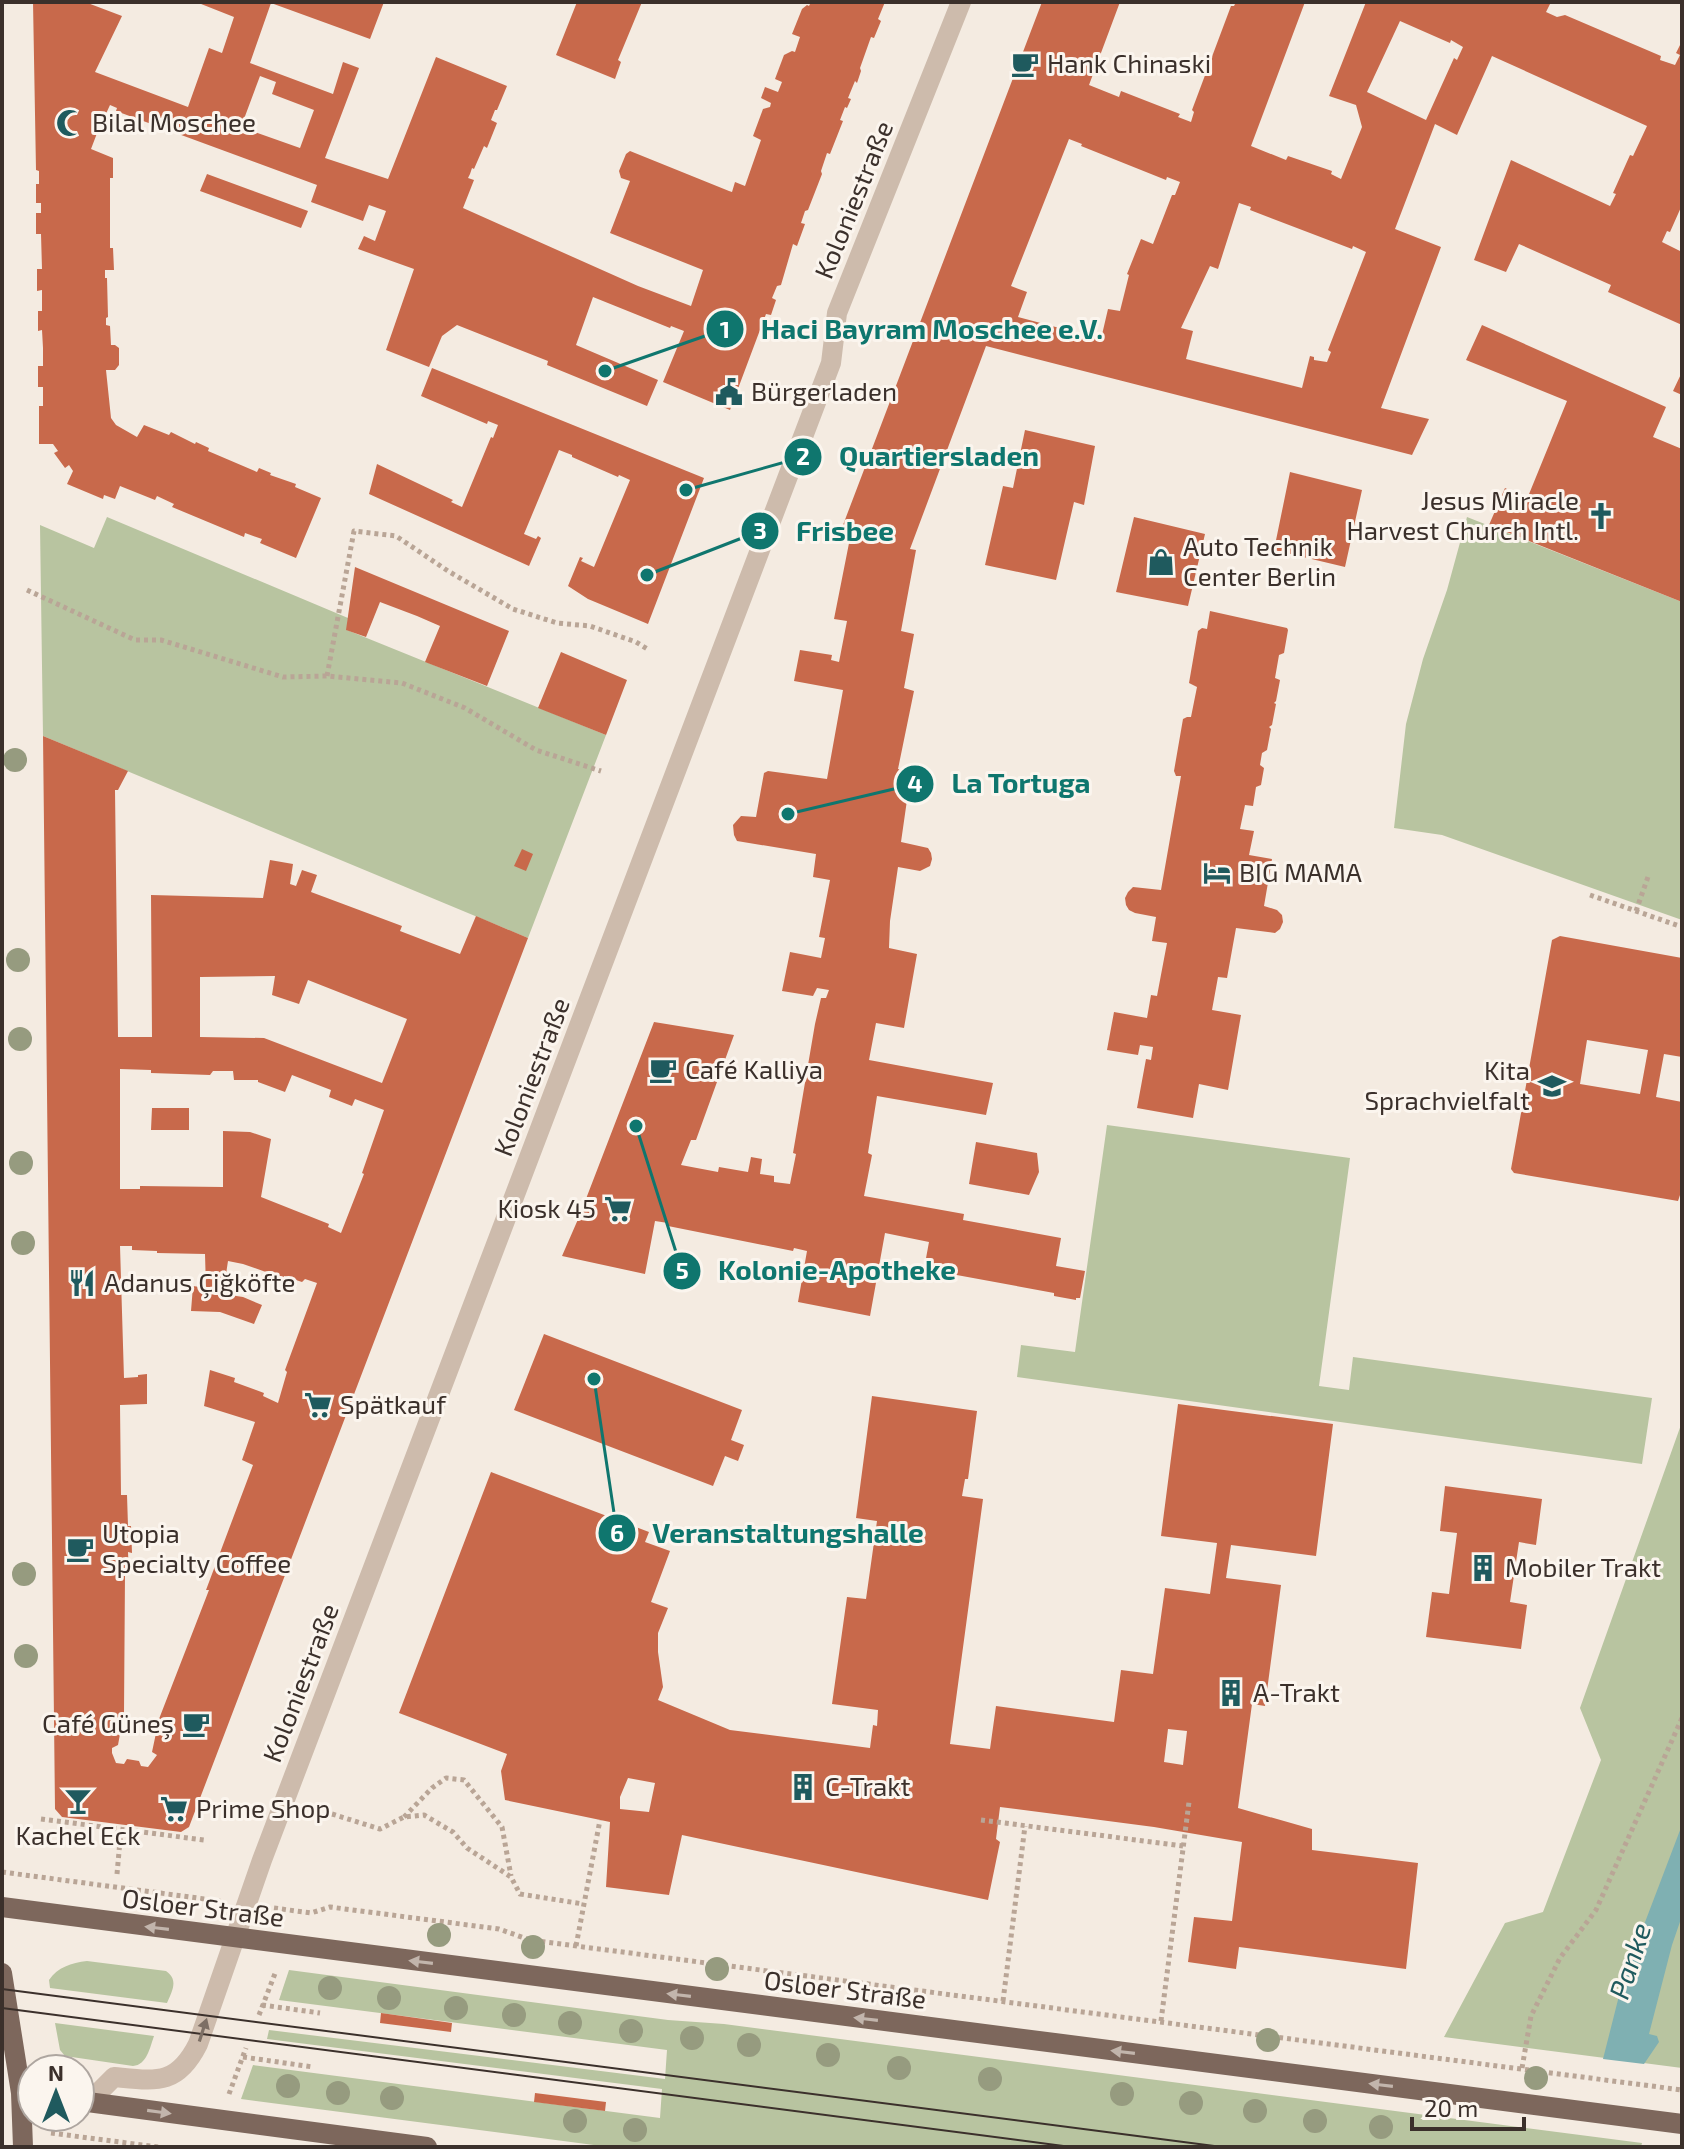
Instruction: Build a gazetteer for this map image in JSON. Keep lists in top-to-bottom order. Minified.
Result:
{"streets":{"main road":["Osloer Straße"],"street":["Koloniestraße"]},"crossings":[["Koloniestraße","Osloer Straße"]],"one_way":["Osloer Straße"],"water":["Panke"],"places":{"cafe":["Hank Chinaski","Café Kalliya","Utopia Specialty Coffee","Café Güneş"],"mosque":["Bilal Moschee"],"other":["Haci Bayram Moschee e.V.","Quartiersladen","Frisbee","La Tortuga","Kolonie-Apotheke","Veranstaltungshalle"],"public building":["Bürgerladen"],"church":["Jesus Miracle Harvest Church Intl."],"shop":["Auto Technik Center Berlin"],"hotel":["BIG MAMA"],"school or university":["Kita Sprachvielfalt"],"supermarket":["Kiosk 45","Spätkauf","Prime Shop"],"restaurant":["Adanus Çiğköfte"],"building":["Mobiler Trakt","A-Trakt","C-Trakt"],"bar":["Kachel Eck"]},"scale_bar":"20 m","north":"top"}
